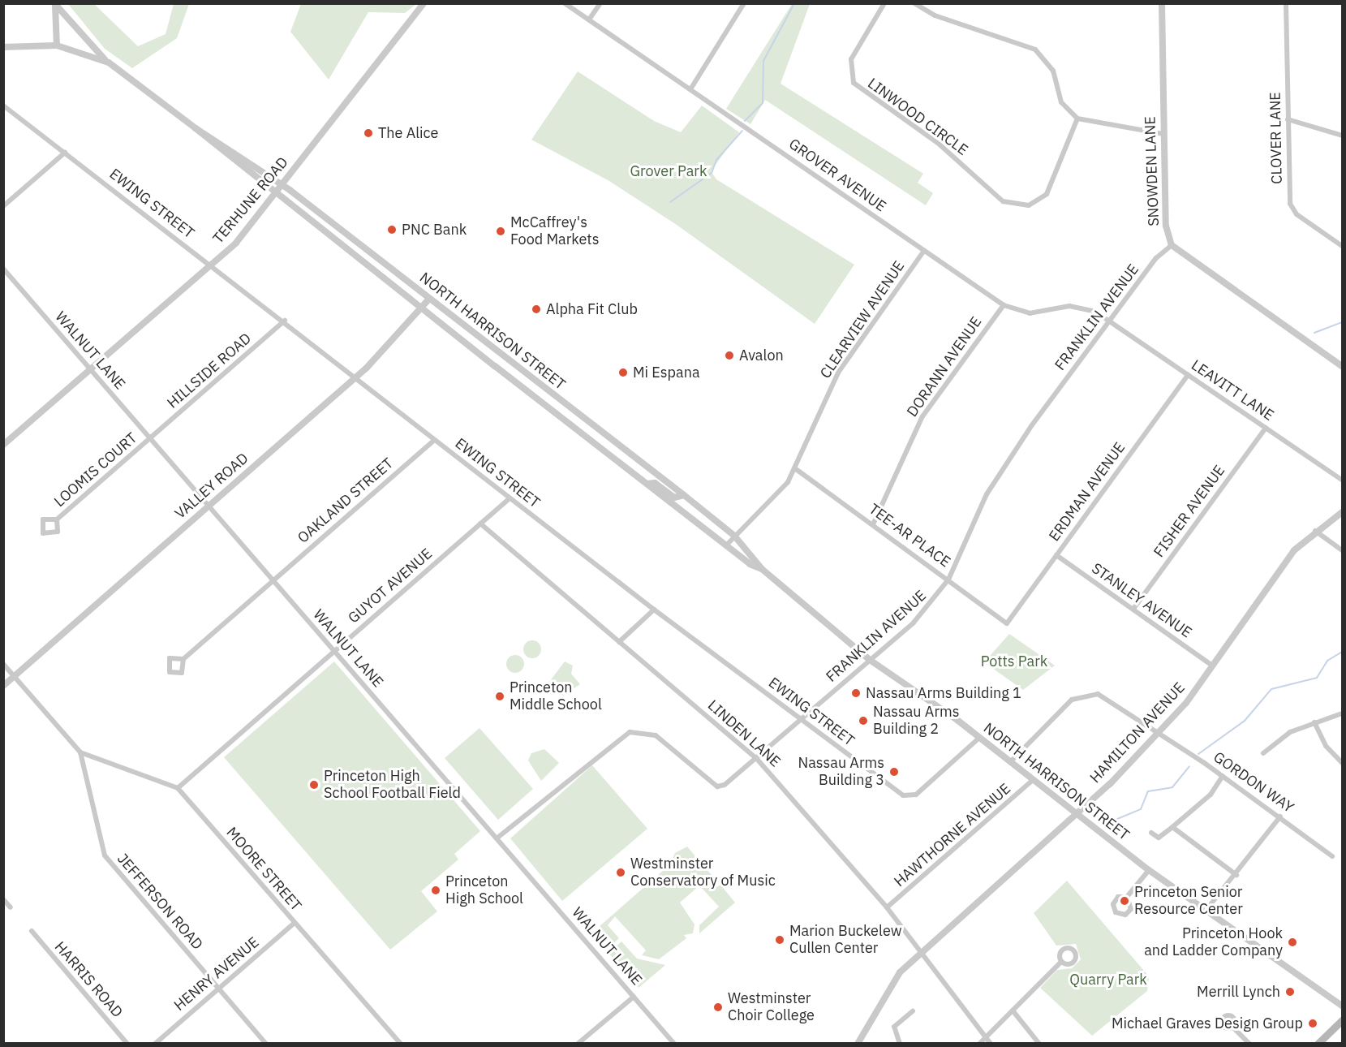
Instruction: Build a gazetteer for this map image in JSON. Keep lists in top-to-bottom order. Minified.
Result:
{"streets":{"street":["LINWOOD CIRCLE","CLOVER LANE","SNOWDEN LANE","GROVER AVENUE","TERHUNE ROAD","EWING STREET","FRANKLIN AVENUE","CLEARVIEW AVENUE","NORTH HARRISON STREET","WALNUT LANE","DORANN AVENUE","HILLSIDE ROAD","LEAVITT LANE","LOOMIS COURT","VALLEY ROAD","ERDMAN AVENUE","OAKLAND STREET","FISHER AVENUE","TEE-AR PLACE","GUYOT AVENUE","STANLEY AVENUE","HAMILTON AVENUE","LINDEN LANE","GORDON WAY","HAWTHORNE AVENUE","MOORE STREET","JEFFERSON ROAD","HENRY AVENUE","HARRIS ROAD"]},"crossings":[["SNOWDEN LANE","FRANKLIN AVENUE"],["GROVER AVENUE","FRANKLIN AVENUE"],["GROVER AVENUE","CLEARVIEW AVENUE"],["GROVER AVENUE","DORANN AVENUE"],["GROVER AVENUE","LEAVITT LANE"],["TERHUNE ROAD","EWING STREET"],["TERHUNE ROAD","NORTH HARRISON STREET"],["TERHUNE ROAD","WALNUT LANE"],["EWING STREET","FRANKLIN AVENUE"],["EWING STREET","NORTH HARRISON STREET"],["EWING STREET","HILLSIDE ROAD"],["EWING STREET","VALLEY ROAD"],["EWING STREET","OAKLAND STREET"],["EWING STREET","GUYOT AVENUE"],["FRANKLIN AVENUE","NORTH HARRISON STREET"],["FRANKLIN AVENUE","WALNUT LANE"],["FRANKLIN AVENUE","LEAVITT LANE"],["FRANKLIN AVENUE","TEE-AR PLACE"],["FRANKLIN AVENUE","LINDEN LANE"],["CLEARVIEW AVENUE","NORTH HARRISON STREET"],["CLEARVIEW AVENUE","TEE-AR PLACE"],["NORTH HARRISON STREET","VALLEY ROAD"],["NORTH HARRISON STREET","HAMILTON AVENUE"],["NORTH HARRISON STREET","GORDON WAY"],["NORTH HARRISON STREET","HAWTHORNE AVENUE"],["WALNUT LANE","HILLSIDE ROAD"],["WALNUT LANE","LOOMIS COURT"],["WALNUT LANE","VALLEY ROAD"],["WALNUT LANE","OAKLAND STREET"],["WALNUT LANE","GUYOT AVENUE"],["DORANN AVENUE","TEE-AR PLACE"],["HILLSIDE ROAD","LOOMIS COURT"],["LEAVITT LANE","ERDMAN AVENUE"],["LEAVITT LANE","FISHER AVENUE"],["VALLEY ROAD","JEFFERSON ROAD"],["ERDMAN AVENUE","TEE-AR PLACE"],["ERDMAN AVENUE","STANLEY AVENUE"],["FISHER AVENUE","STANLEY AVENUE"],["GUYOT AVENUE","LINDEN LANE"],["GUYOT AVENUE","MOORE STREET"],["STANLEY AVENUE","HAMILTON AVENUE"],["HAMILTON AVENUE","LINDEN LANE"],["HAMILTON AVENUE","GORDON WAY"],["LINDEN LANE","HAWTHORNE AVENUE"],["MOORE STREET","JEFFERSON ROAD"],["MOORE STREET","HENRY AVENUE"],["JEFFERSON ROAD","HENRY AVENUE"]],"parks":["Grover Park","Potts Park","Quarry Park"],"places":["The Alice","PNC Bank","McCaffrey's Food Markets","Alpha Fit Club","Avalon","Mi Espana","Nassau Arms Building 1","Princeton Middle School","Nassau Arms Building 2","Nassau Arms Building 3","Princeton High School Football Field","Westminster Conservatory of Music","Princeton High School","Princeton Senior Resource Center","Marion Buckelew Cullen Center","Princeton Hook and Ladder Company","Merrill Lynch","Westminster Choir College","Michael Graves Design Group"]}
